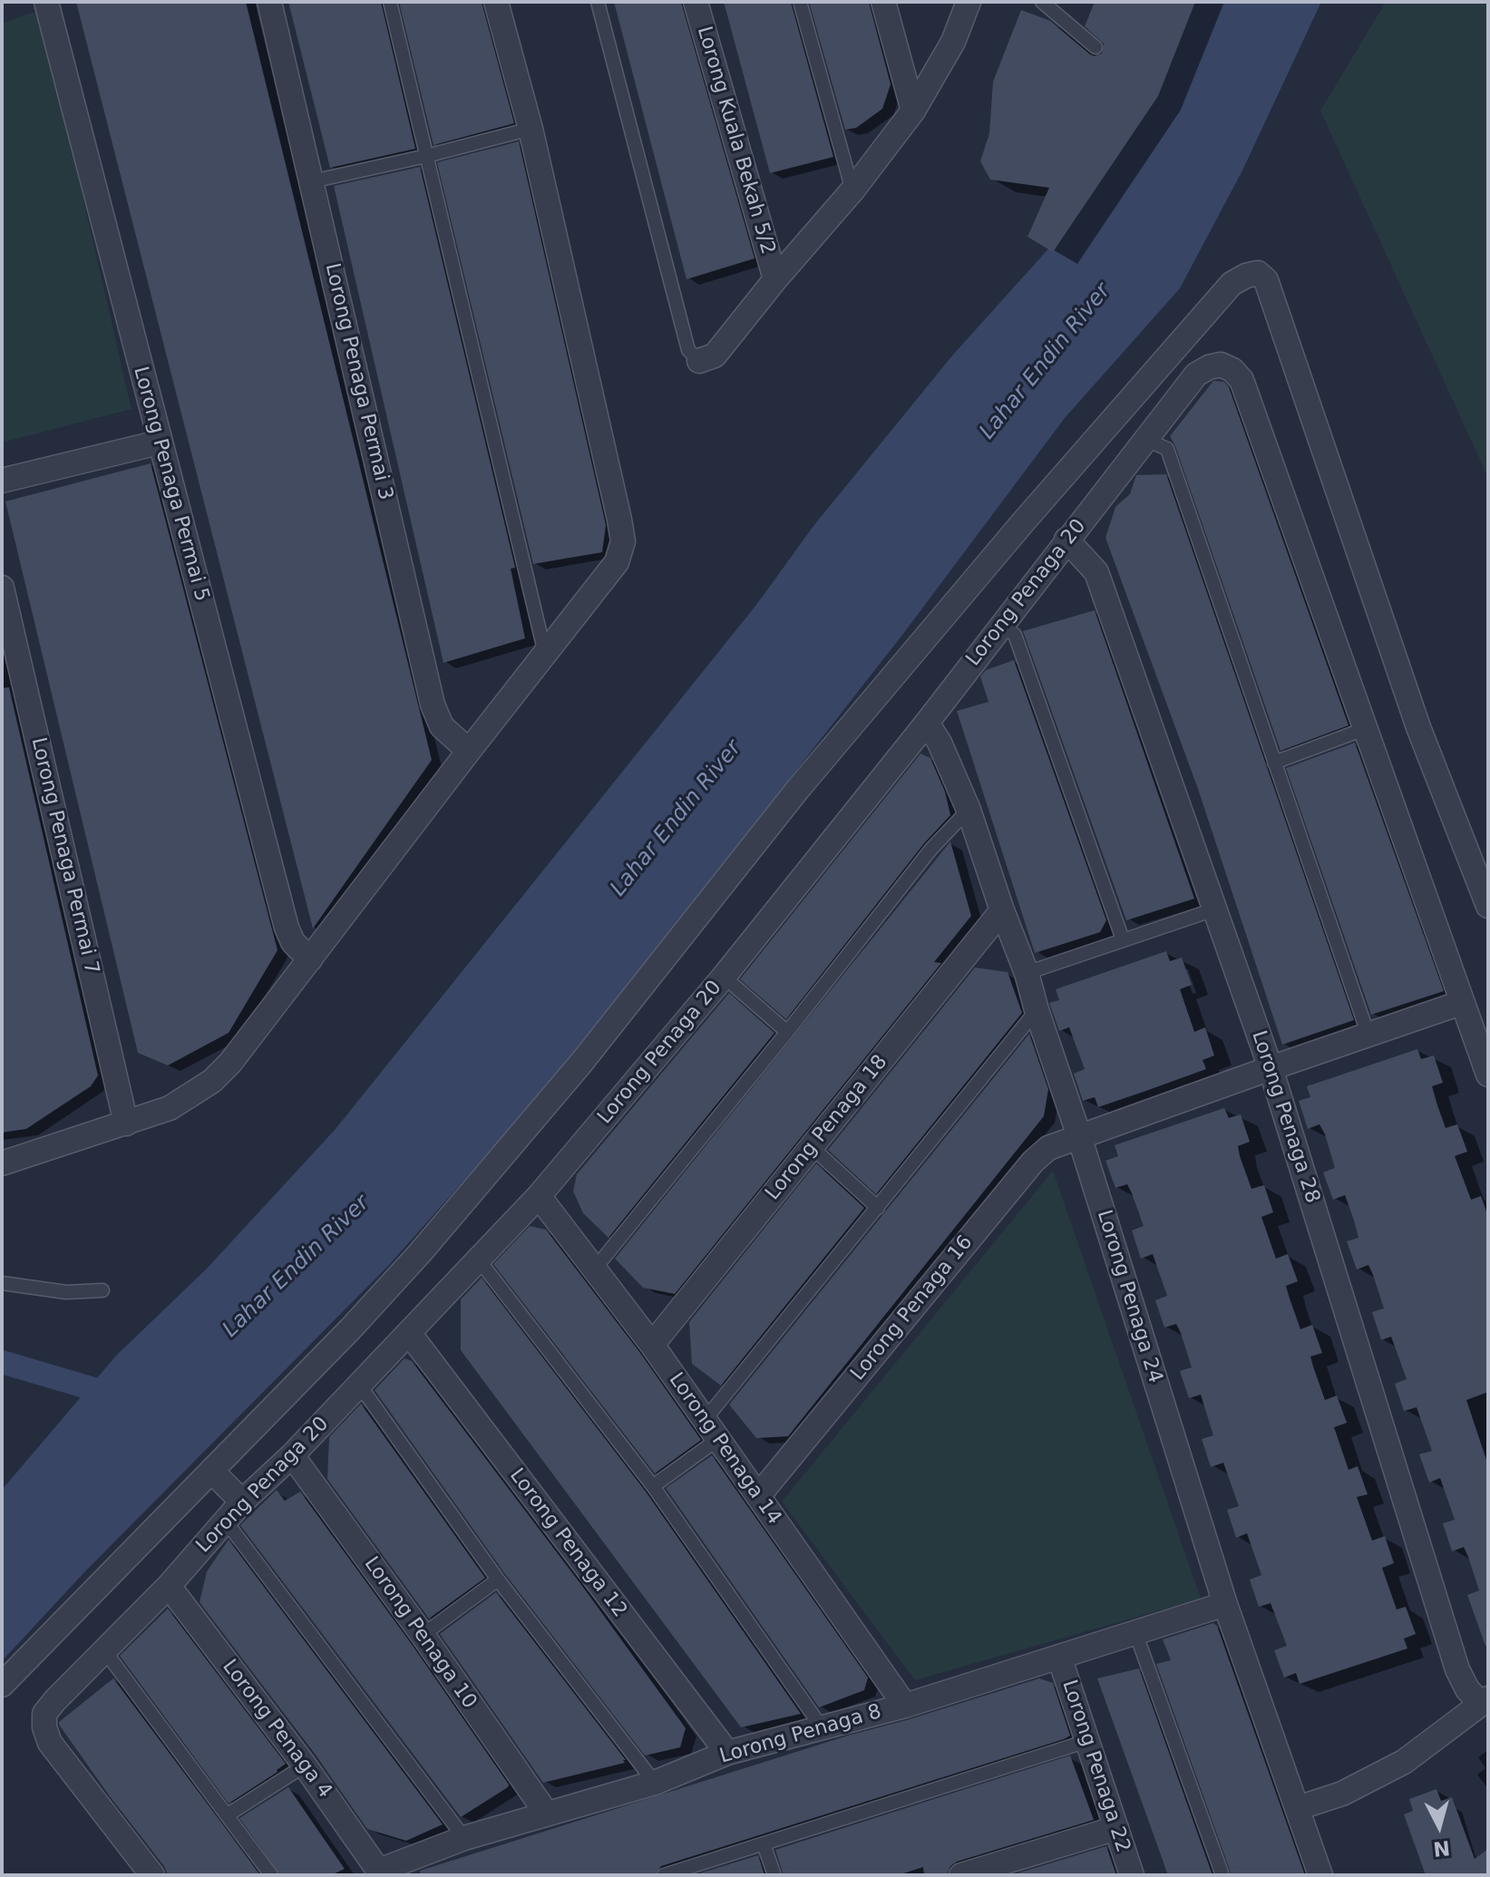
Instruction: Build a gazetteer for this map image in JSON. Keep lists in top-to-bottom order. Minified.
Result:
{"streets":{"street":["Lorong Kuala Bekah 5/2","Lorong Penaga Permai 3","Lorong Penaga Permai 5","Lorong Penaga 20","Lorong Penaga Permai 7","Lorong Penaga 28","Lorong Penaga 18","Lorong Penaga 24","Lorong Penaga 16","Lorong Penaga 14","Lorong Penaga 12","Lorong Penaga 10","Lorong Penaga 4","Lorong Penaga 8","Lorong Penaga 22"]},"crossings":[["Lorong Penaga 20","Lorong Penaga 28"],["Lorong Penaga 20","Lorong Penaga 24"],["Lorong Penaga 20","Lorong Penaga 14"],["Lorong Penaga 20","Lorong Penaga 12"],["Lorong Penaga 20","Lorong Penaga 10"],["Lorong Penaga 20","Lorong Penaga 4"],["Lorong Penaga 28","Lorong Penaga 16"],["Lorong Penaga 18","Lorong Penaga 24"],["Lorong Penaga 18","Lorong Penaga 14"],["Lorong Penaga 24","Lorong Penaga 16"],["Lorong Penaga 24","Lorong Penaga 8"],["Lorong Penaga 16","Lorong Penaga 14"],["Lorong Penaga 14","Lorong Penaga 8"],["Lorong Penaga 12","Lorong Penaga 8"],["Lorong Penaga 10","Lorong Penaga 8"],["Lorong Penaga 4","Lorong Penaga 8"],["Lorong Penaga 8","Lorong Penaga 22"]],"water":["Lahar Endin River"],"north":"bottom"}
